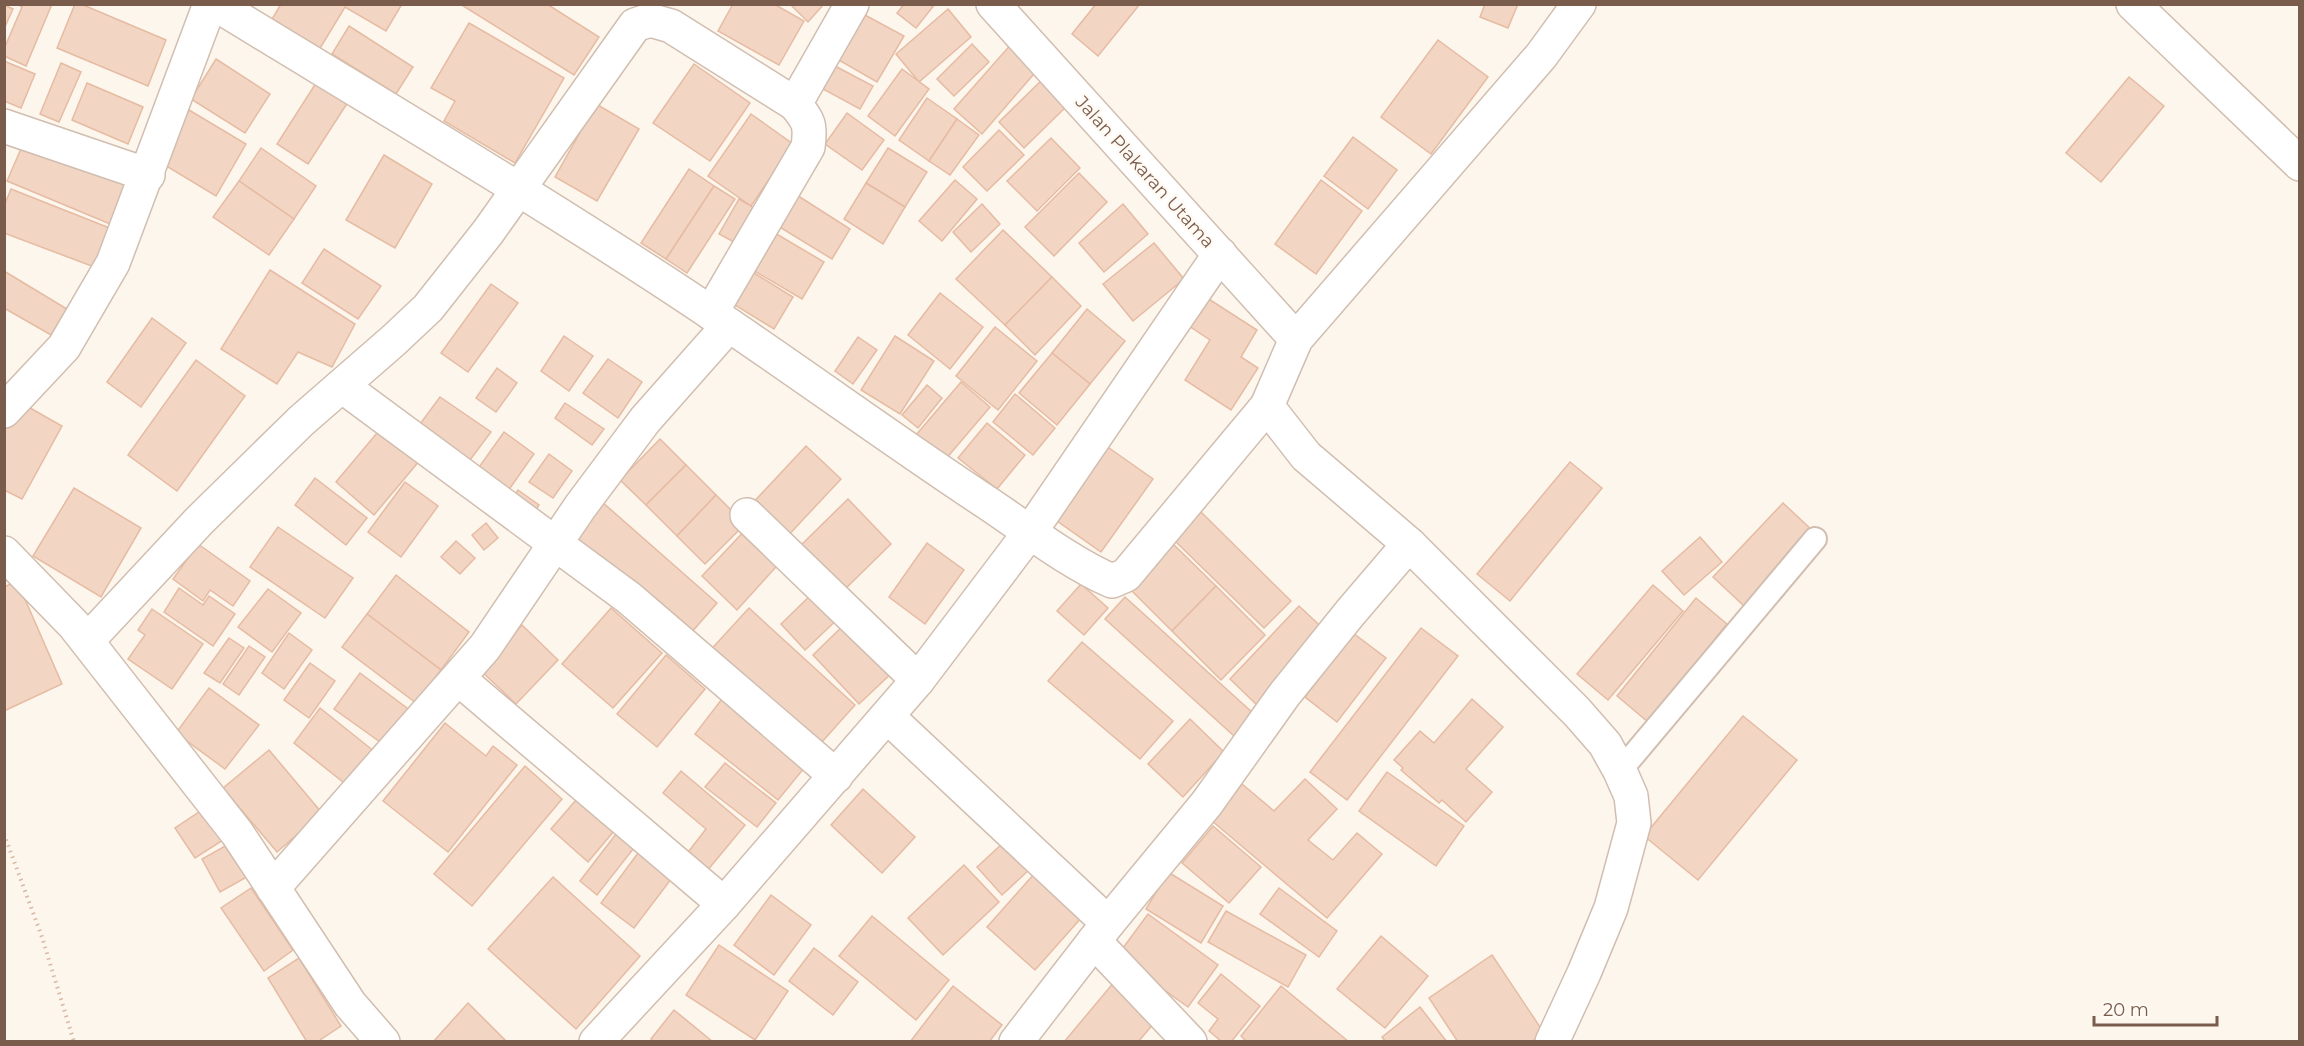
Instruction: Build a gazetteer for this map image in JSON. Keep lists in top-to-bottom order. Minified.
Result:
{"streets":{"street":["Jalan Plakaran Utama"]},"scale_bar":"20 m"}
